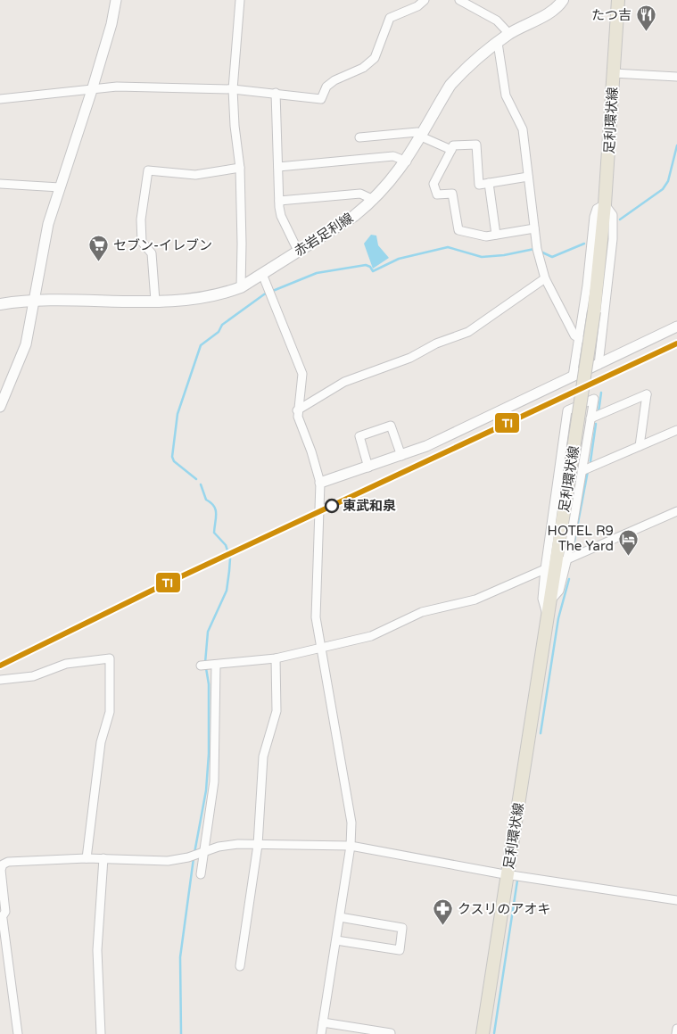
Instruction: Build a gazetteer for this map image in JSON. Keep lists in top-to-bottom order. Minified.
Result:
{"streets":{"main road":["足利環状線","赤岩足利線"]},"places":{"restaurant":["たつ吉"],"supermarket":["セブン-イレブン"],"other":["東武和泉"],"hotel":["HOTEL R9 The Yard"],"pharmacy":["クスリのアオキ"]},"lines":["transit line TI"]}
